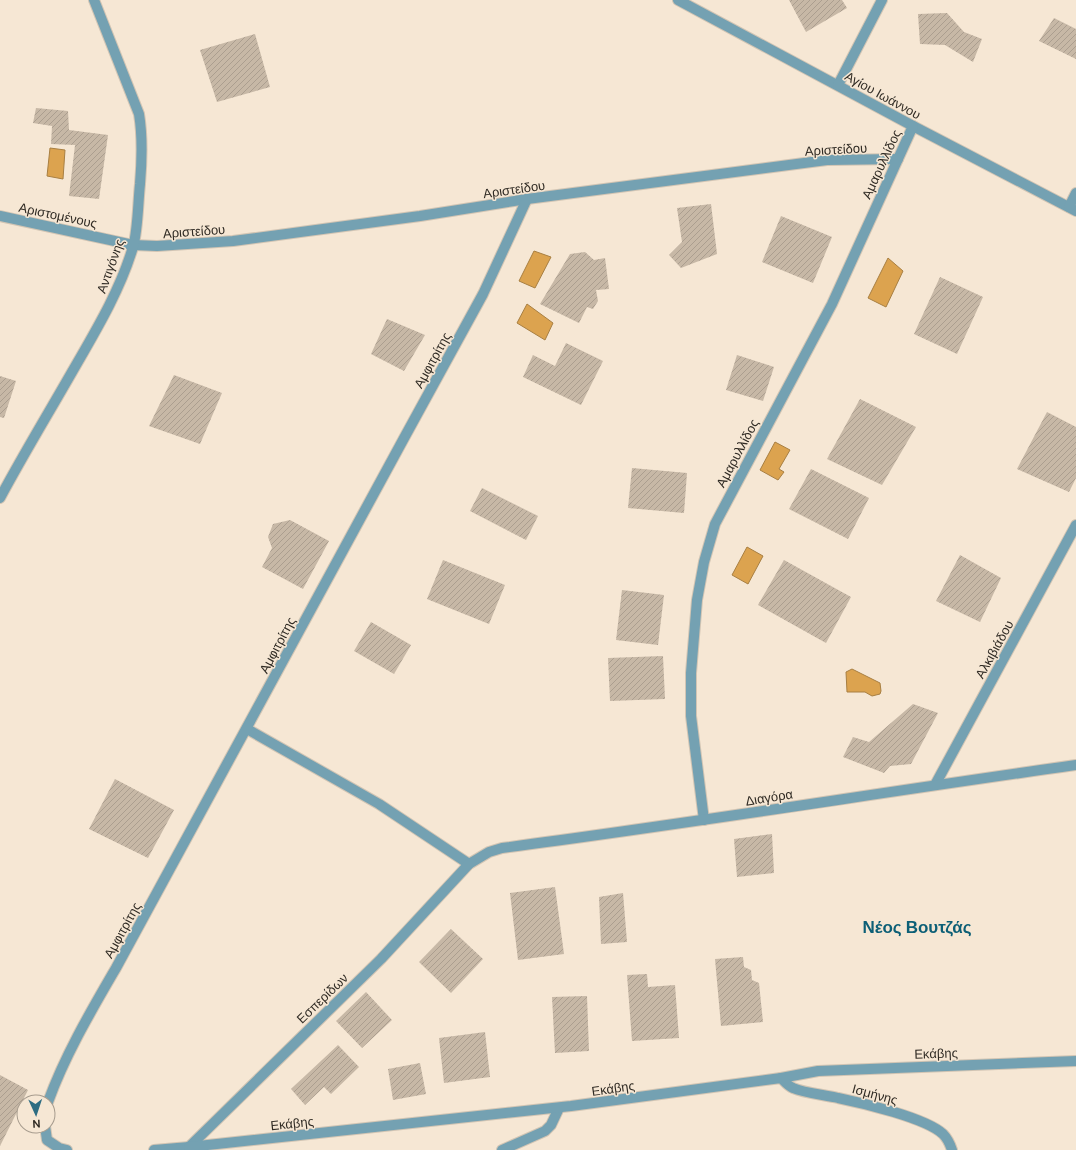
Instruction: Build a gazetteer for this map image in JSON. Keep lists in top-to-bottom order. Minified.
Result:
{"streets":{"street":["Αγίου Ιωάννου","Αριστείδου","Αμαρυλλίδος","Αριστομένους","Αντιγόνης","Αμφιτρίτης","Αλκιβιάδου","Διαγόρα","Εσπερίδων","Εκάβης","Ισμήνης"]},"crossings":[["Αγίου Ιωάννου","Αμαρυλλίδος"],["Αριστείδου","Αμαρυλλίδος"],["Αριστείδου","Αριστομένους"],["Αριστείδου","Αντιγόνης"],["Αριστείδου","Αμφιτρίτης"],["Αμαρυλλίδος","Διαγόρα"],["Αριστομένους","Αντιγόνης"],["Αλκιβιάδου","Διαγόρα"],["Διαγόρα","Εσπερίδων"],["Εσπερίδων","Εκάβης"],["Εκάβης","Ισμήνης"]],"districts":["Νέος Βουτζάς"],"north":"bottom"}
